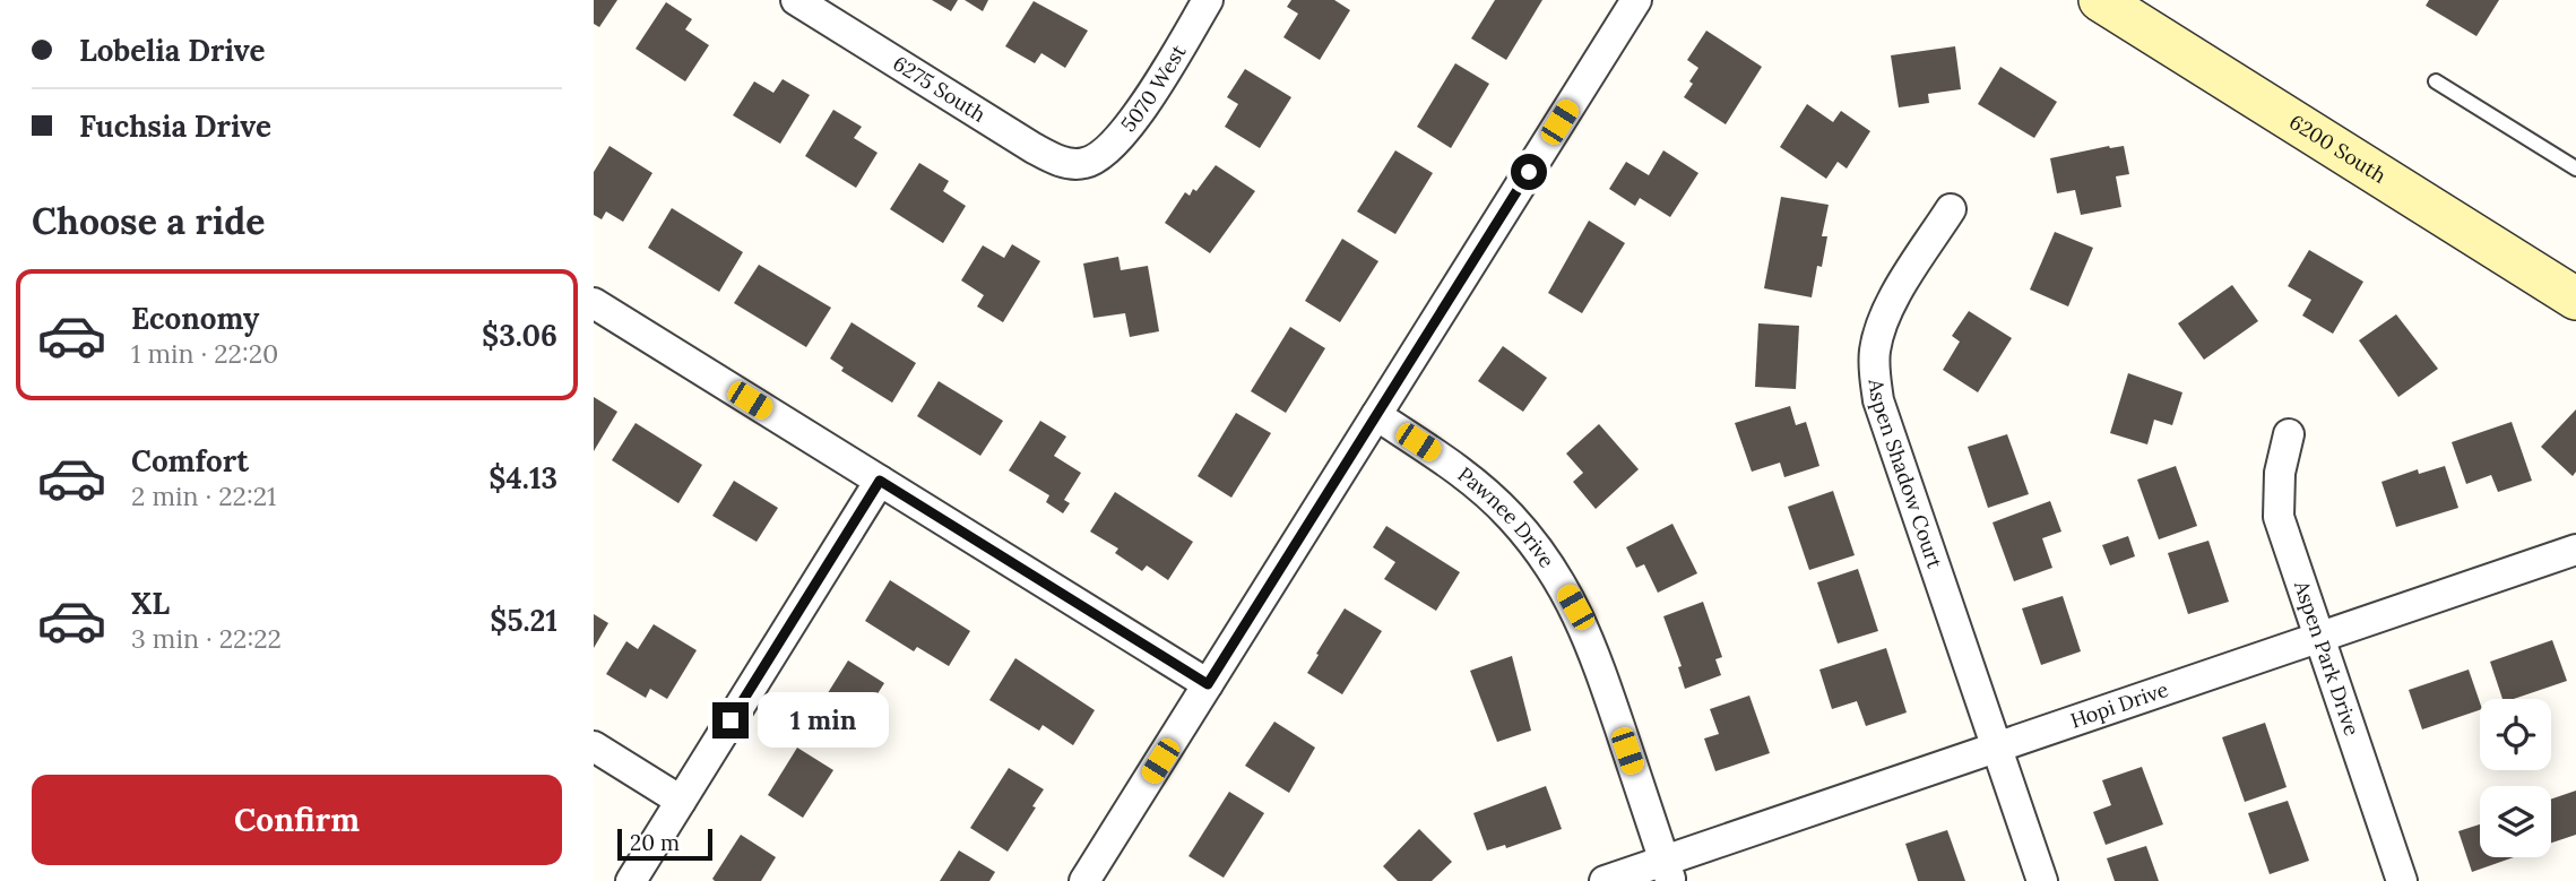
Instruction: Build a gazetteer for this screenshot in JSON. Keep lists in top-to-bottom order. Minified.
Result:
{"streets":{"main road":["6200 South"],"street":["5070 West","6275 South","Aspen Shadow Court","Pawnee Drive","Aspen Park Drive","Hopi Drive"]},"crossings":[["5070 West","6275 South"],["Aspen Shadow Court","Hopi Drive"],["Pawnee Drive","Hopi Drive"],["Aspen Park Drive","Hopi Drive"]],"scale_bar":"20 m","page":{"banner":["Lobelia Drive","Fuchsia Drive"],"heading":"Choose a ride","list":[{"name":"Economy","note":"1 min · 22:20","value":"$3.06"},{"name":"Comfort","note":"2 min · 22:21","value":"$4.13"},{"name":"XL","note":"3 min · 22:22","value":"$5.21"}],"bubble":"1 min","buttons":"Confirm","scale":"20 m"}}
